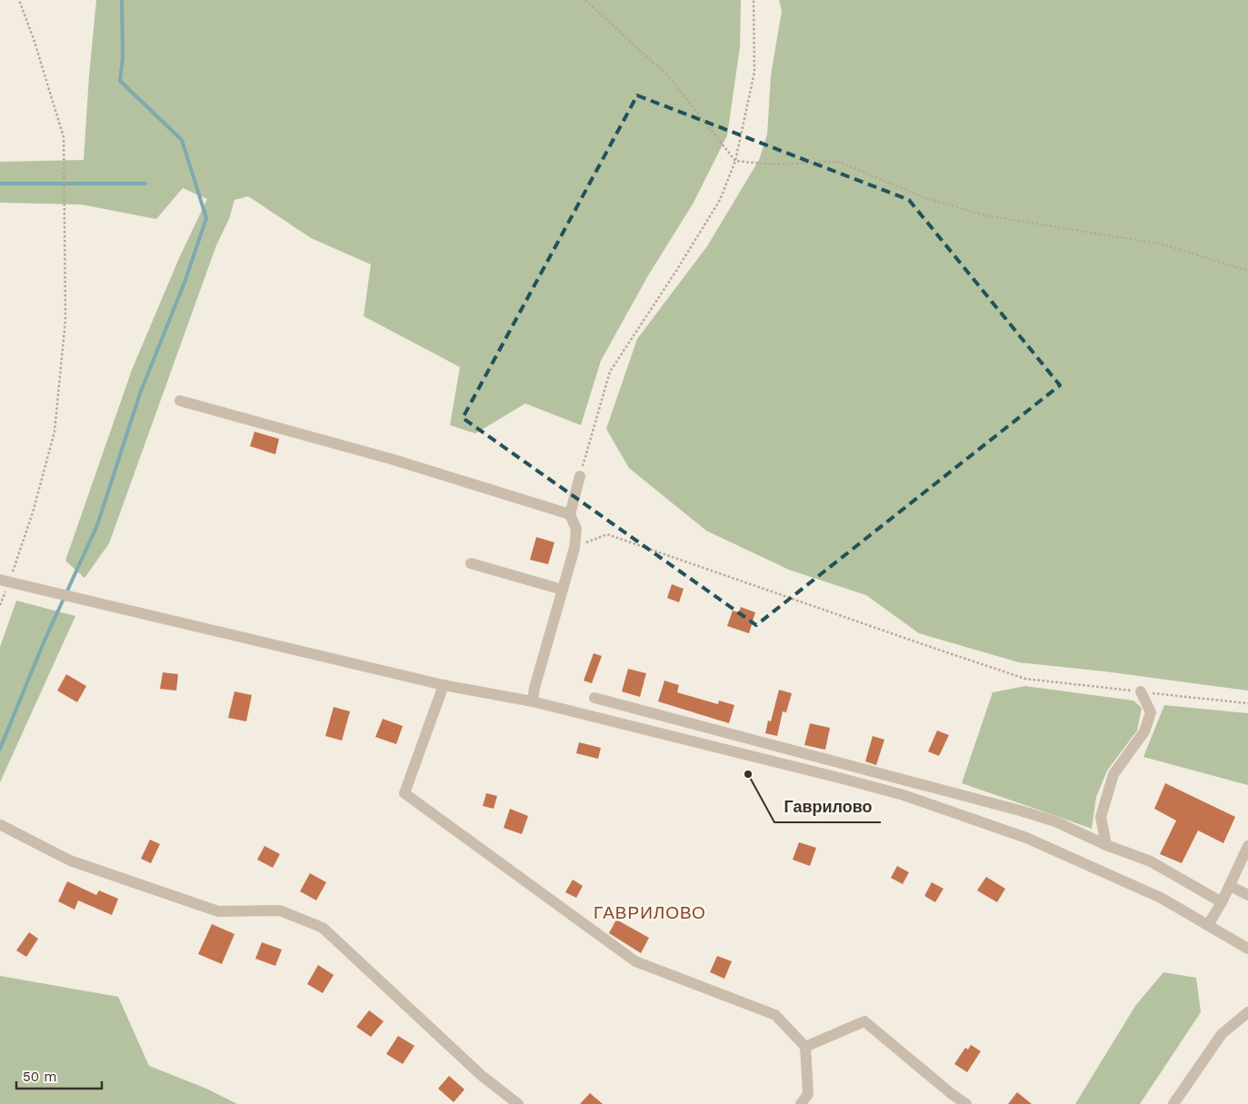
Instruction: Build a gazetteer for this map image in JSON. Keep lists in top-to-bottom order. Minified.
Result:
{"districts":["ГАВРИЛОВО"],"places":["Гаврилово"],"scale_bar":"50 m"}
